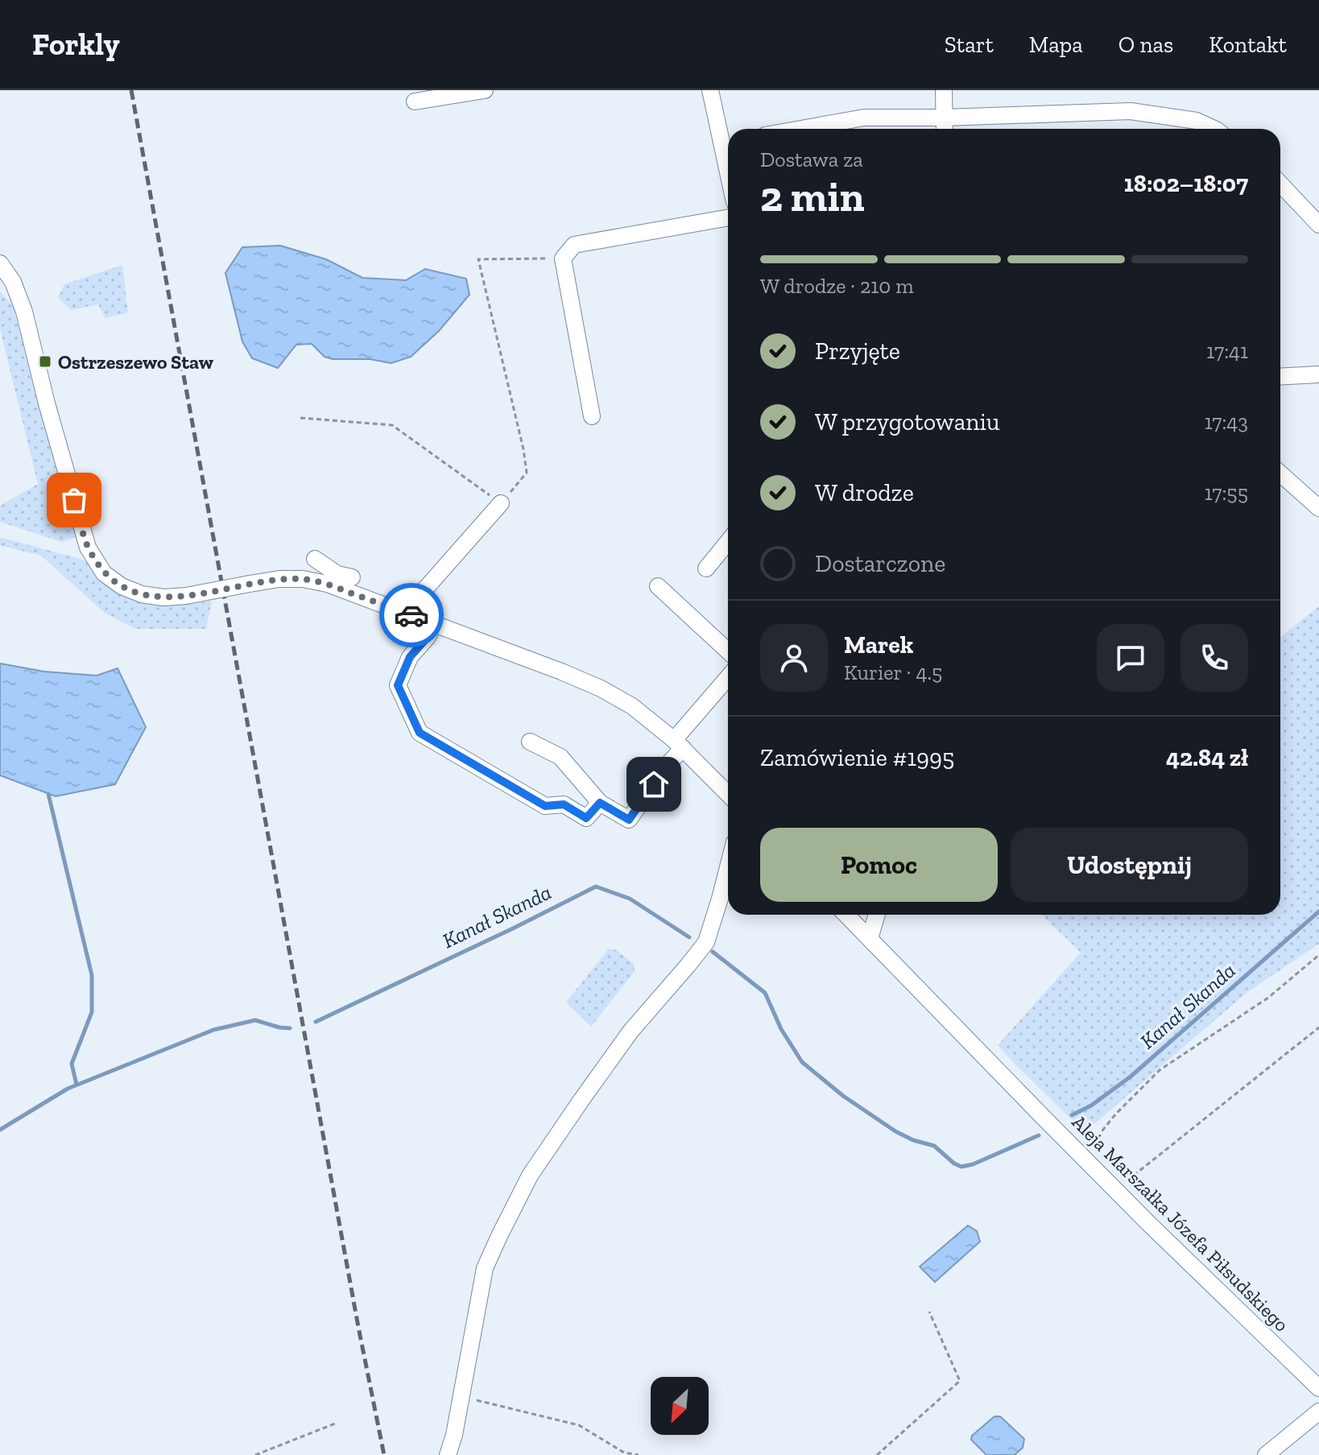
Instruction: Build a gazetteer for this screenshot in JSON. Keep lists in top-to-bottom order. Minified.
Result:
{"streets":{"street":["Aleja Marszałka Józefa Piłsudskiego"]},"water":["Kanał Skanda"],"places":{"transit":["Ostrzeszewo Staw"]},"north":"bottom left","page":{"header":"Forkly","nav":["Start","Mapa","O nas","Kontakt"],"heading":["2 min","Dostawa za","18:02–18:07"],"panel":["Marek","Kurier · 4.5","Zamówienie #1995","42.84 zł"],"bar":"W drodze · 210 m","list":[["Przyjęte","17:41"],["W przygotowaniu","17:43"],["W drodze","17:55"],"Dostarczone"],"buttons":["Pomoc","Udostępnij"]}}
